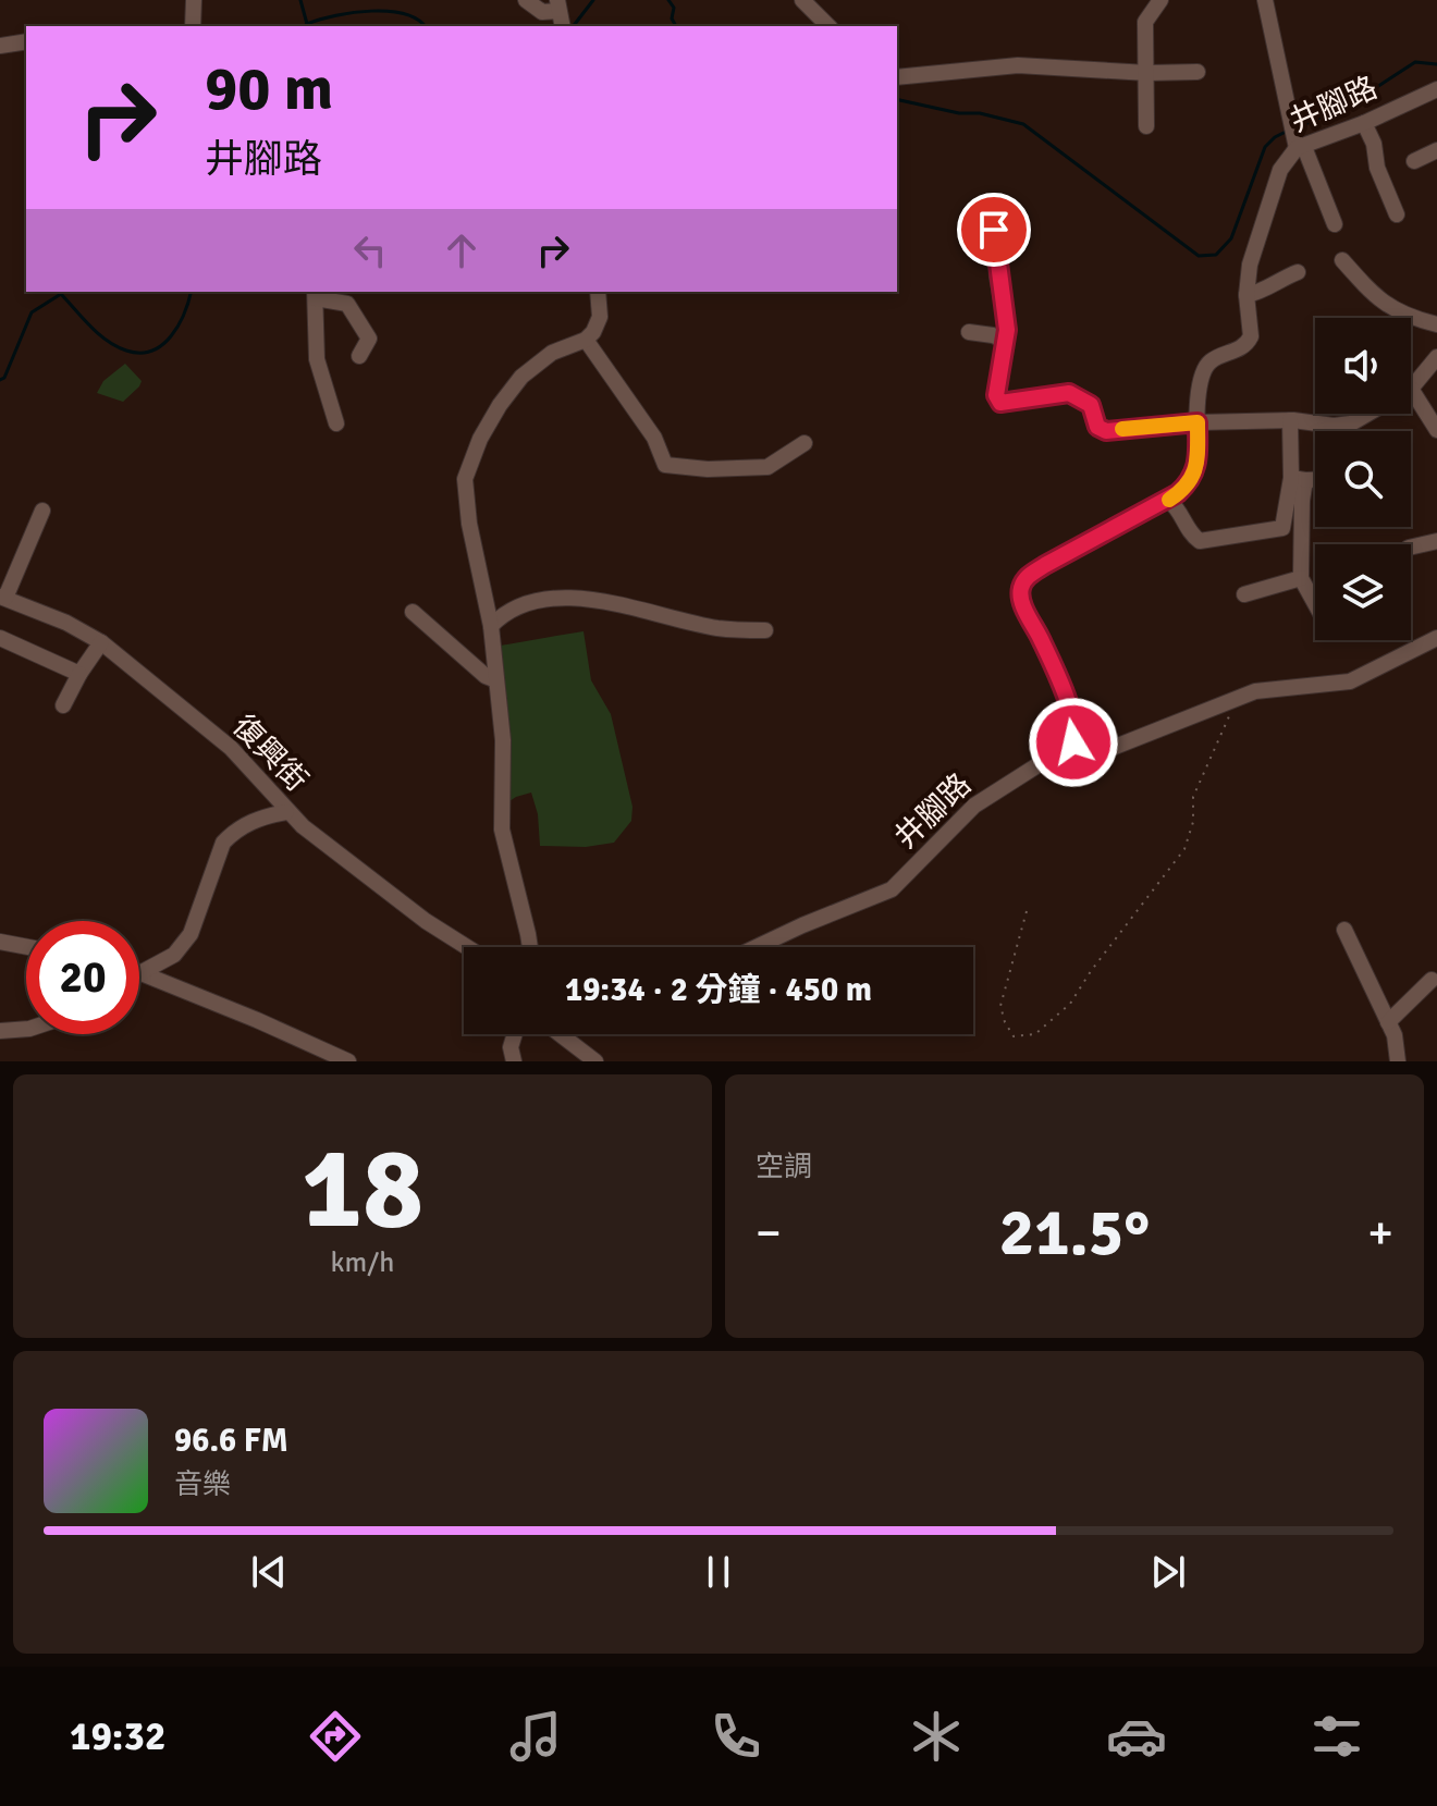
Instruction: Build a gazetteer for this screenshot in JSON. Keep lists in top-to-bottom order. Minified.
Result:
{"streets":{"street":["井腳路","復興街"]},"page":{"turn":["90 m","井腳路"],"limit":"20","trip":"19:34 · 2 分鐘 · 450 m","tile":[["18","km/h"],"空調"],"heat":["−","21.5°","+"],"song":["96.6 FM","音樂"],"tabs":"19:32"}}
